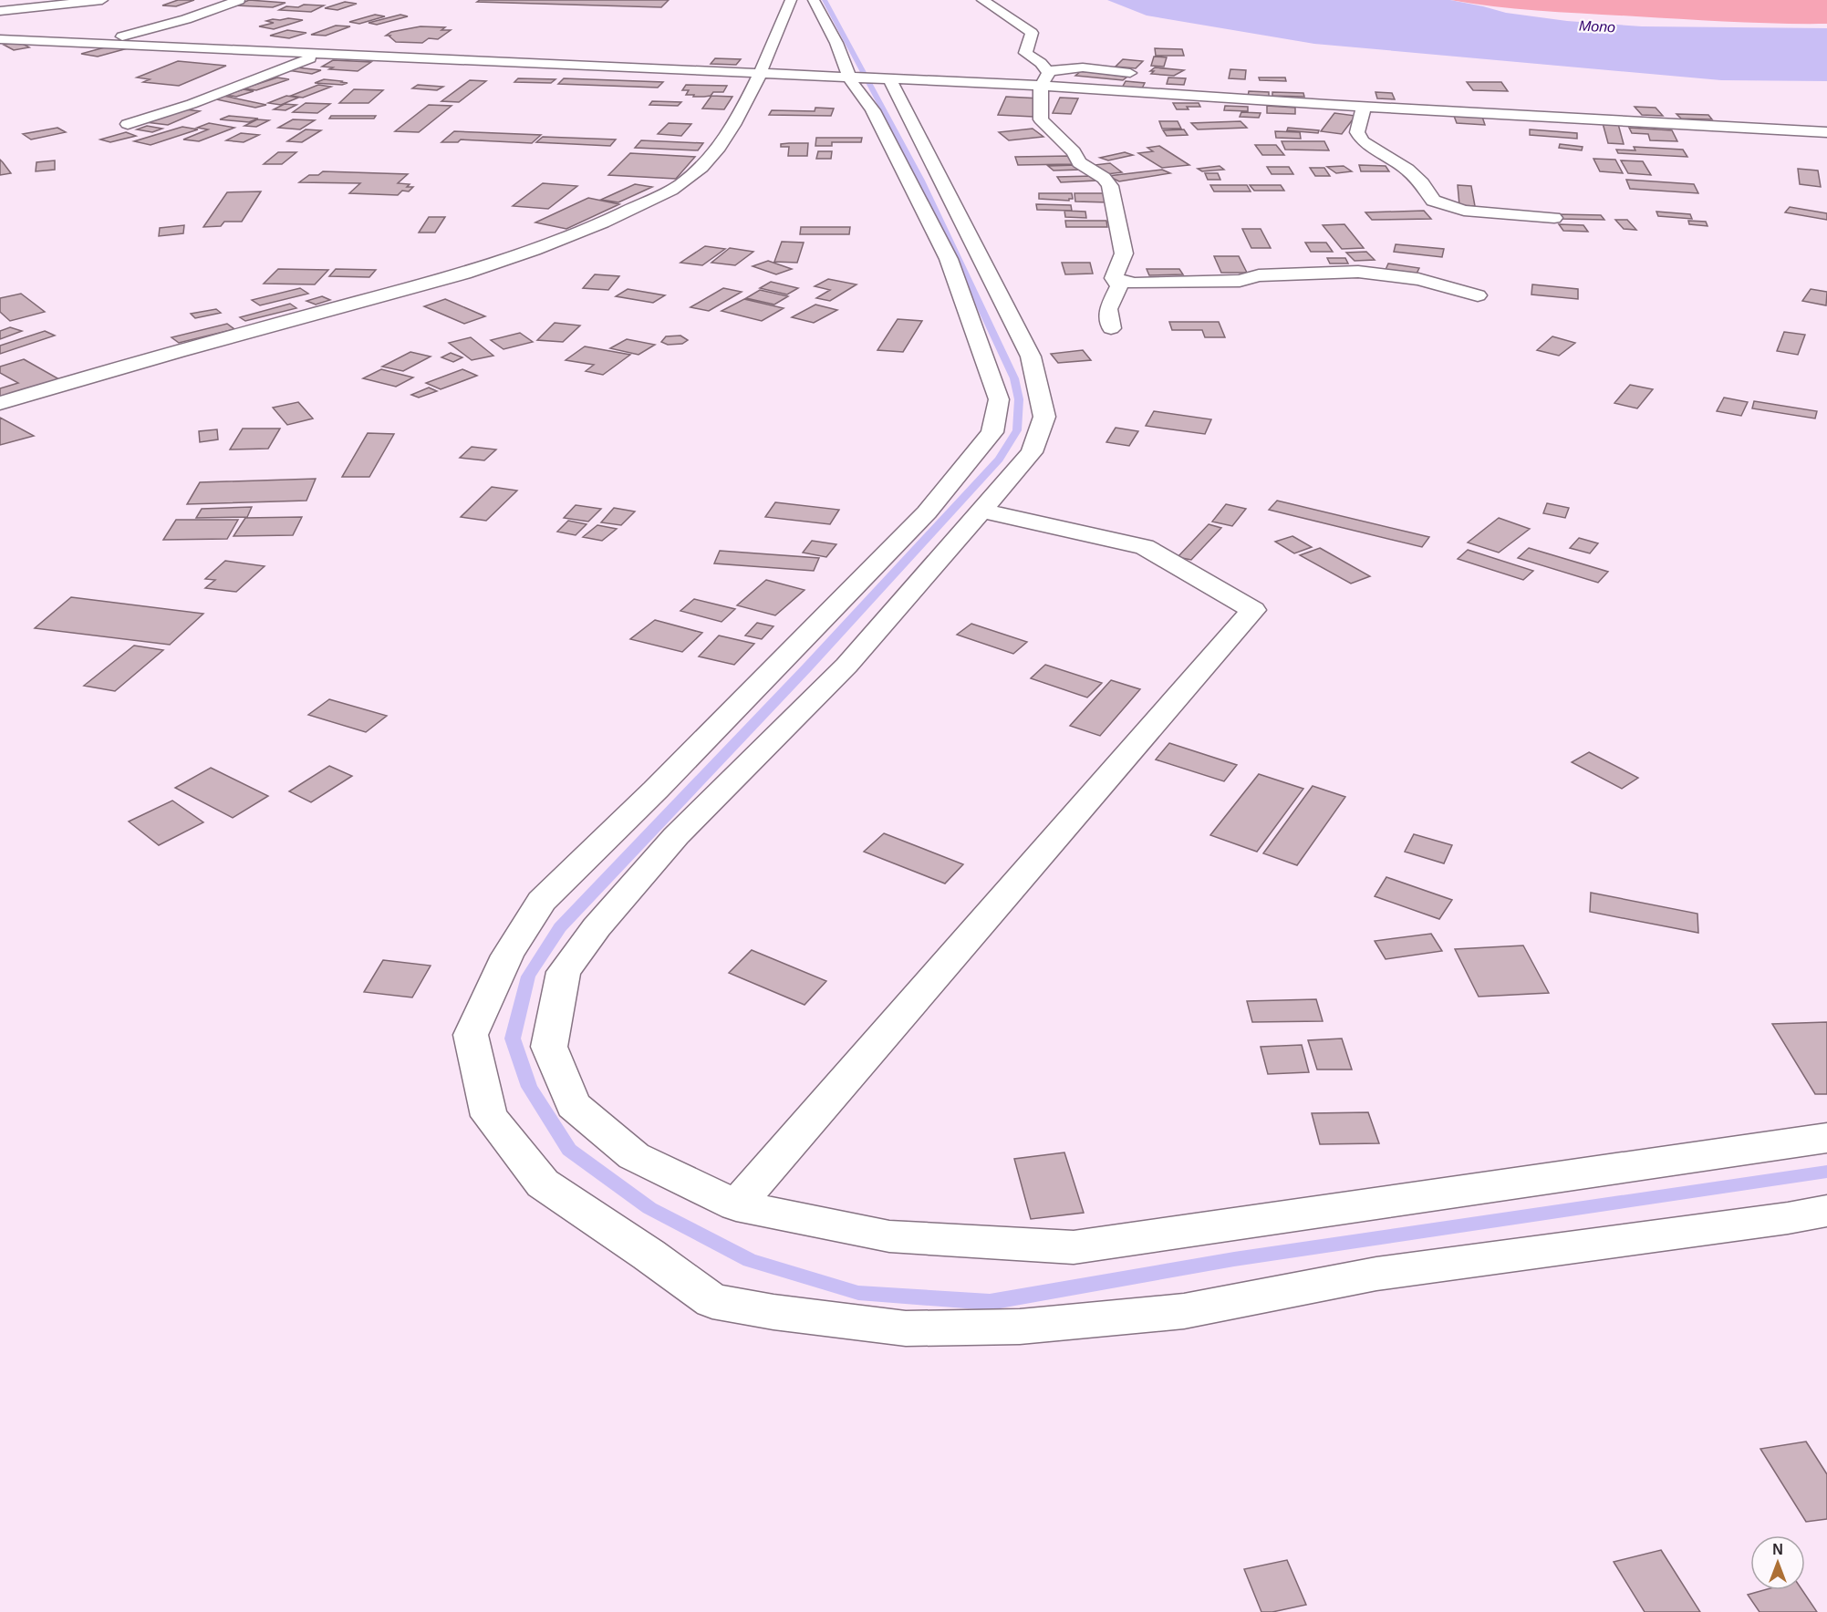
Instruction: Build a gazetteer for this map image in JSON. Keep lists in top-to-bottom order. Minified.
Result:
{"water":["Mono"],"north":"top"}
